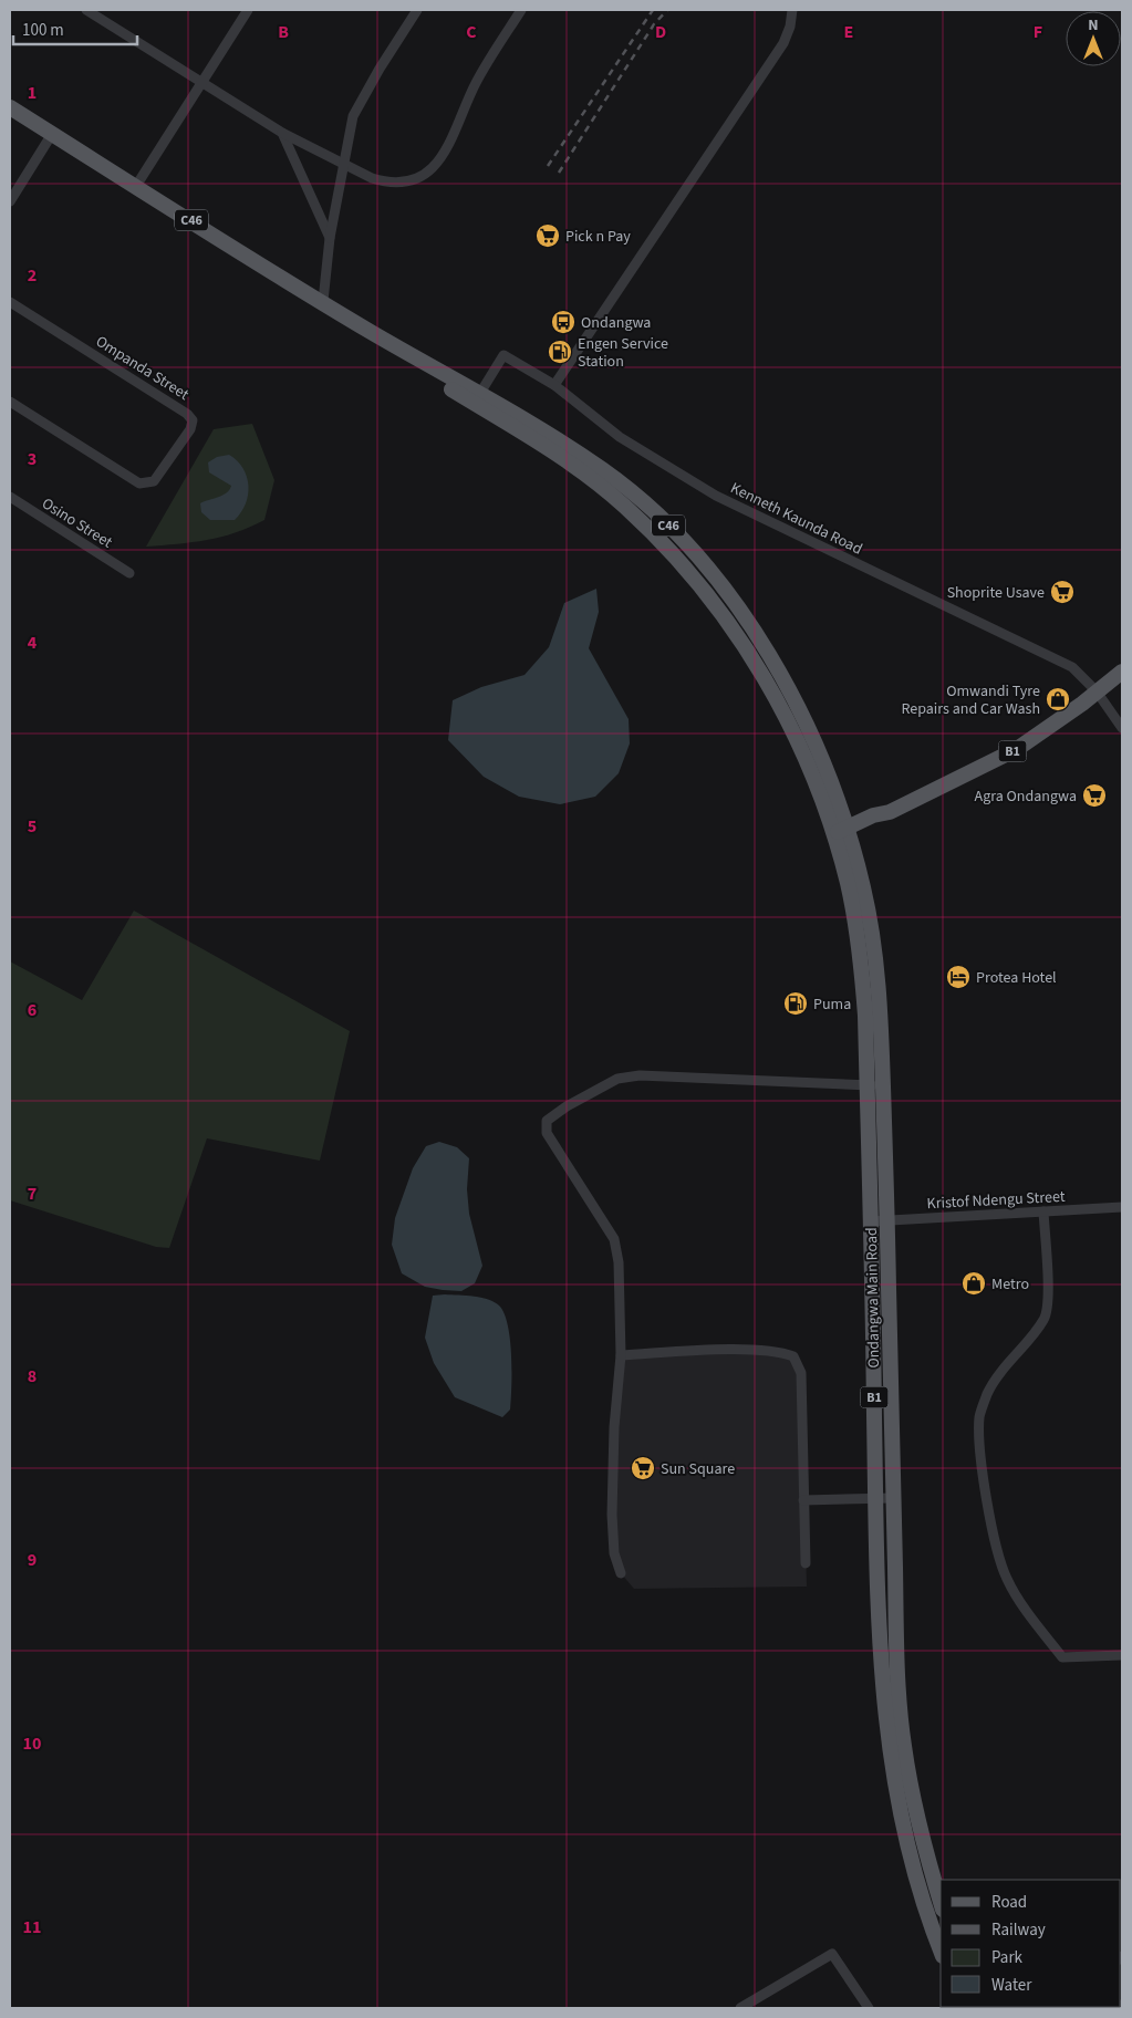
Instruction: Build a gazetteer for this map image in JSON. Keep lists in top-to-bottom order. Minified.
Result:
{"streets":{"main road":["C46","B1","Ondangwa Main Road"],"street":["Ompanda Street","Kenneth Kaunda Road","Osino Street","Kristof Ndengu Street"]},"crossings":[["C46","Kenneth Kaunda Road"],["C46","B1"],["C46","Ondangwa Main Road"],["Kenneth Kaunda Road","B1"],["B1","Ondangwa Main Road"],["Kristof Ndengu Street","Ondangwa Main Road"]],"places":{"supermarket":["Pick n Pay","Shoprite Usave","Agra Ondangwa","Sun Square"],"bus stop":["Ondangwa"],"fuel station":["Engen Service Station","Puma"],"shop":["Omwandi Tyre Repairs and Car Wash","Metro"],"hotel":["Protea Hotel"]},"legend":["Road","Railway","Park","Water"],"scale_bar":"100 m","north":"top","grid":{"columns":["B","C","D","E","F"],"rows":["1","2","3","4","5","6","7","8","9","10","11"]}}
